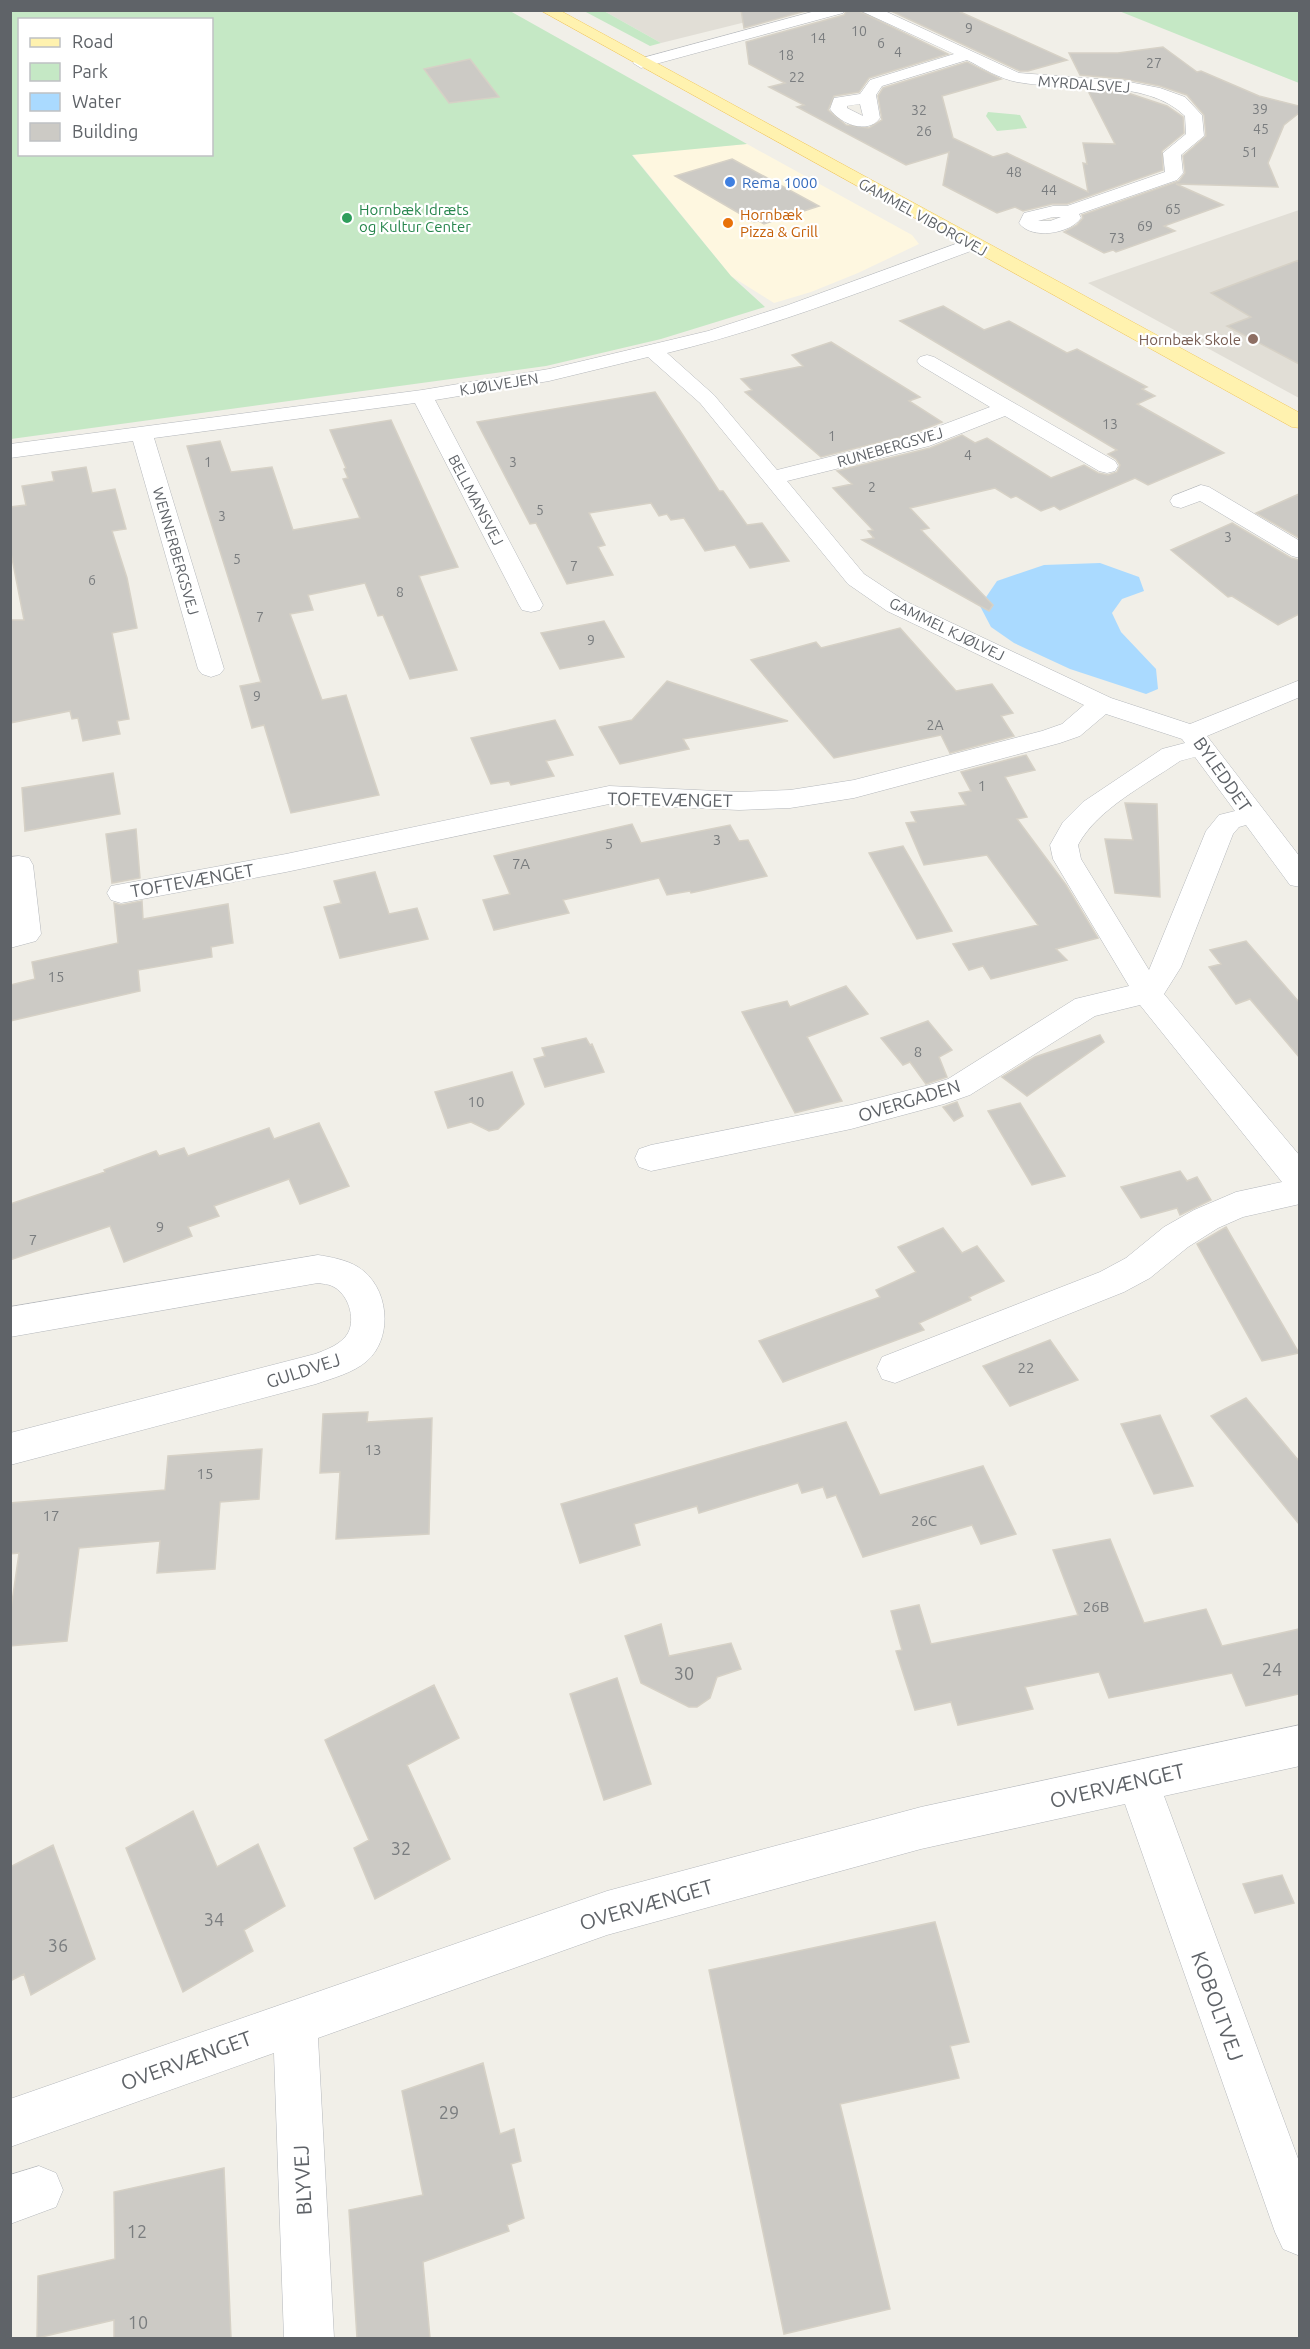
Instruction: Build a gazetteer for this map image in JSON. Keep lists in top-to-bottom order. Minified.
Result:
{"streets":{"main road":["GAMMEL VIBORGVEJ"],"street":["MYRDALSVEJ","KJØLVEJEN","RUNEBERGSVEJ","BELLMANSVEJ","WENNERBERGSVEJ","GAMMEL KJØLVEJ","BYLEDDET","TOFTEVÆNGET","OVERGADEN","GULDVEJ","OVERVÆNGET","KOBOLTVEJ","BLYVEJ"]},"crossings":[["GAMMEL VIBORGVEJ","KJØLVEJEN"],["KJØLVEJEN","BELLMANSVEJ"],["KJØLVEJEN","WENNERBERGSVEJ"],["KJØLVEJEN","GAMMEL KJØLVEJ"],["RUNEBERGSVEJ","GAMMEL KJØLVEJ"],["GAMMEL KJØLVEJ","BYLEDDET"],["GAMMEL KJØLVEJ","TOFTEVÆNGET"],["OVERVÆNGET","KOBOLTVEJ"],["OVERVÆNGET","BLYVEJ"]],"places":["Rema 1000","Hornbæk Idræts og Kultur Center","Hornbæk Pizza & Grill","Hornbæk Skole"],"house_numbers":["9","10","14","6","4","18","27","22","39","32","45","26","51","48","44","65","69","73","13","1","4","1","3","2","5","3","3","5","7","6","8","7","9","9","2A","1","3","5","7A","15","8","10","9","7","22","13","15","17","26C","26B","24","30","32","34","36","29","12","10"],"legend":["Road","Park","Water","Building"]}
